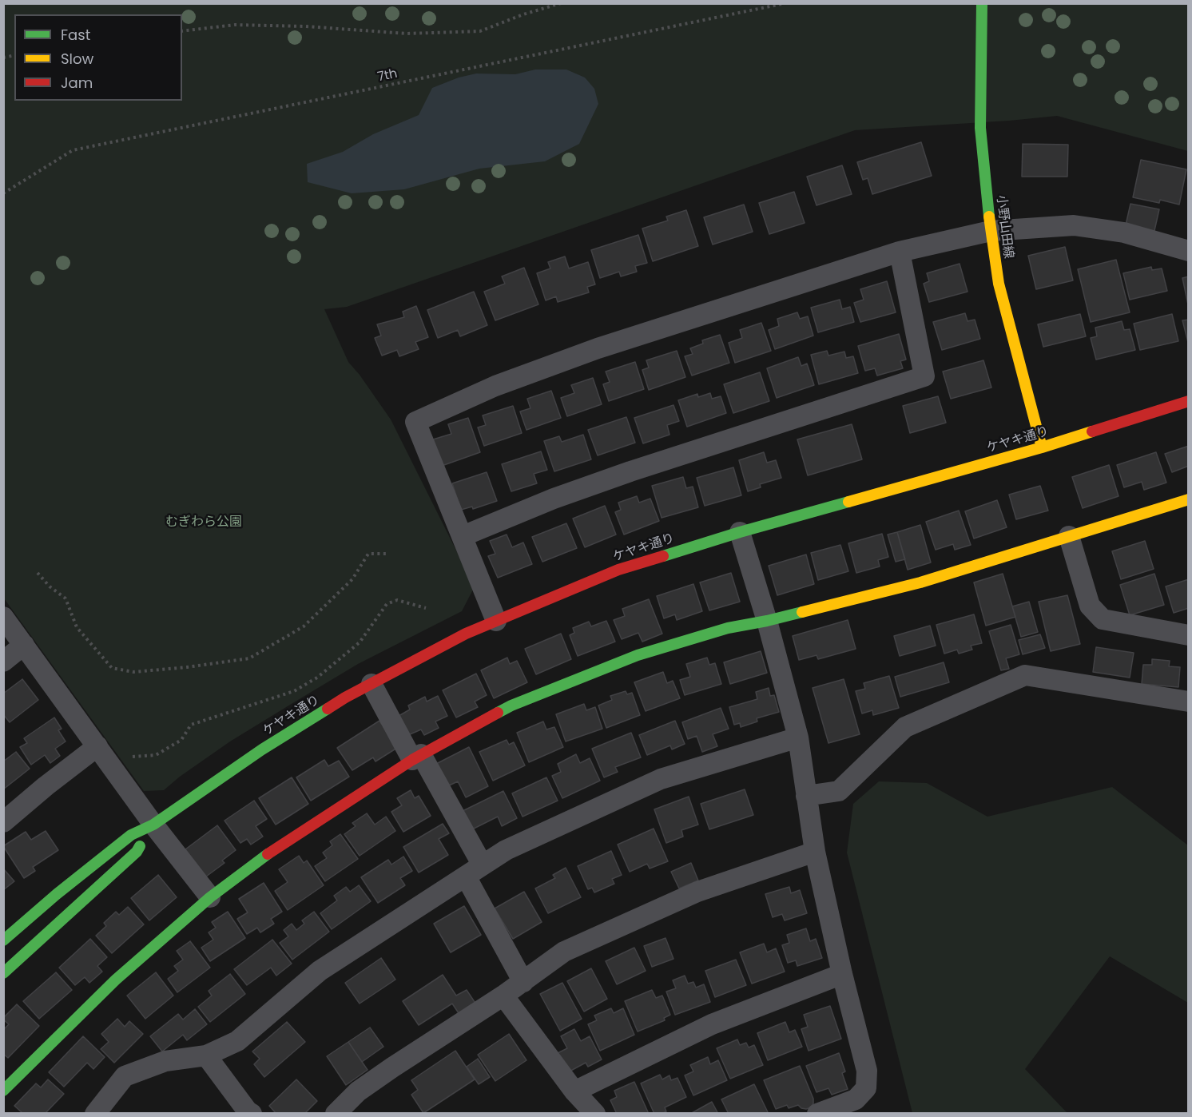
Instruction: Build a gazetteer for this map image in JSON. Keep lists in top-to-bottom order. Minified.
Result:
{"streets":{"street":["小野山田線","ケヤキ通り"],"path":["7th"]},"crossings":[["小野山田線","ケヤキ通り"]],"parks":["むぎわら公園"],"legend":["Fast","Slow","Jam"]}
